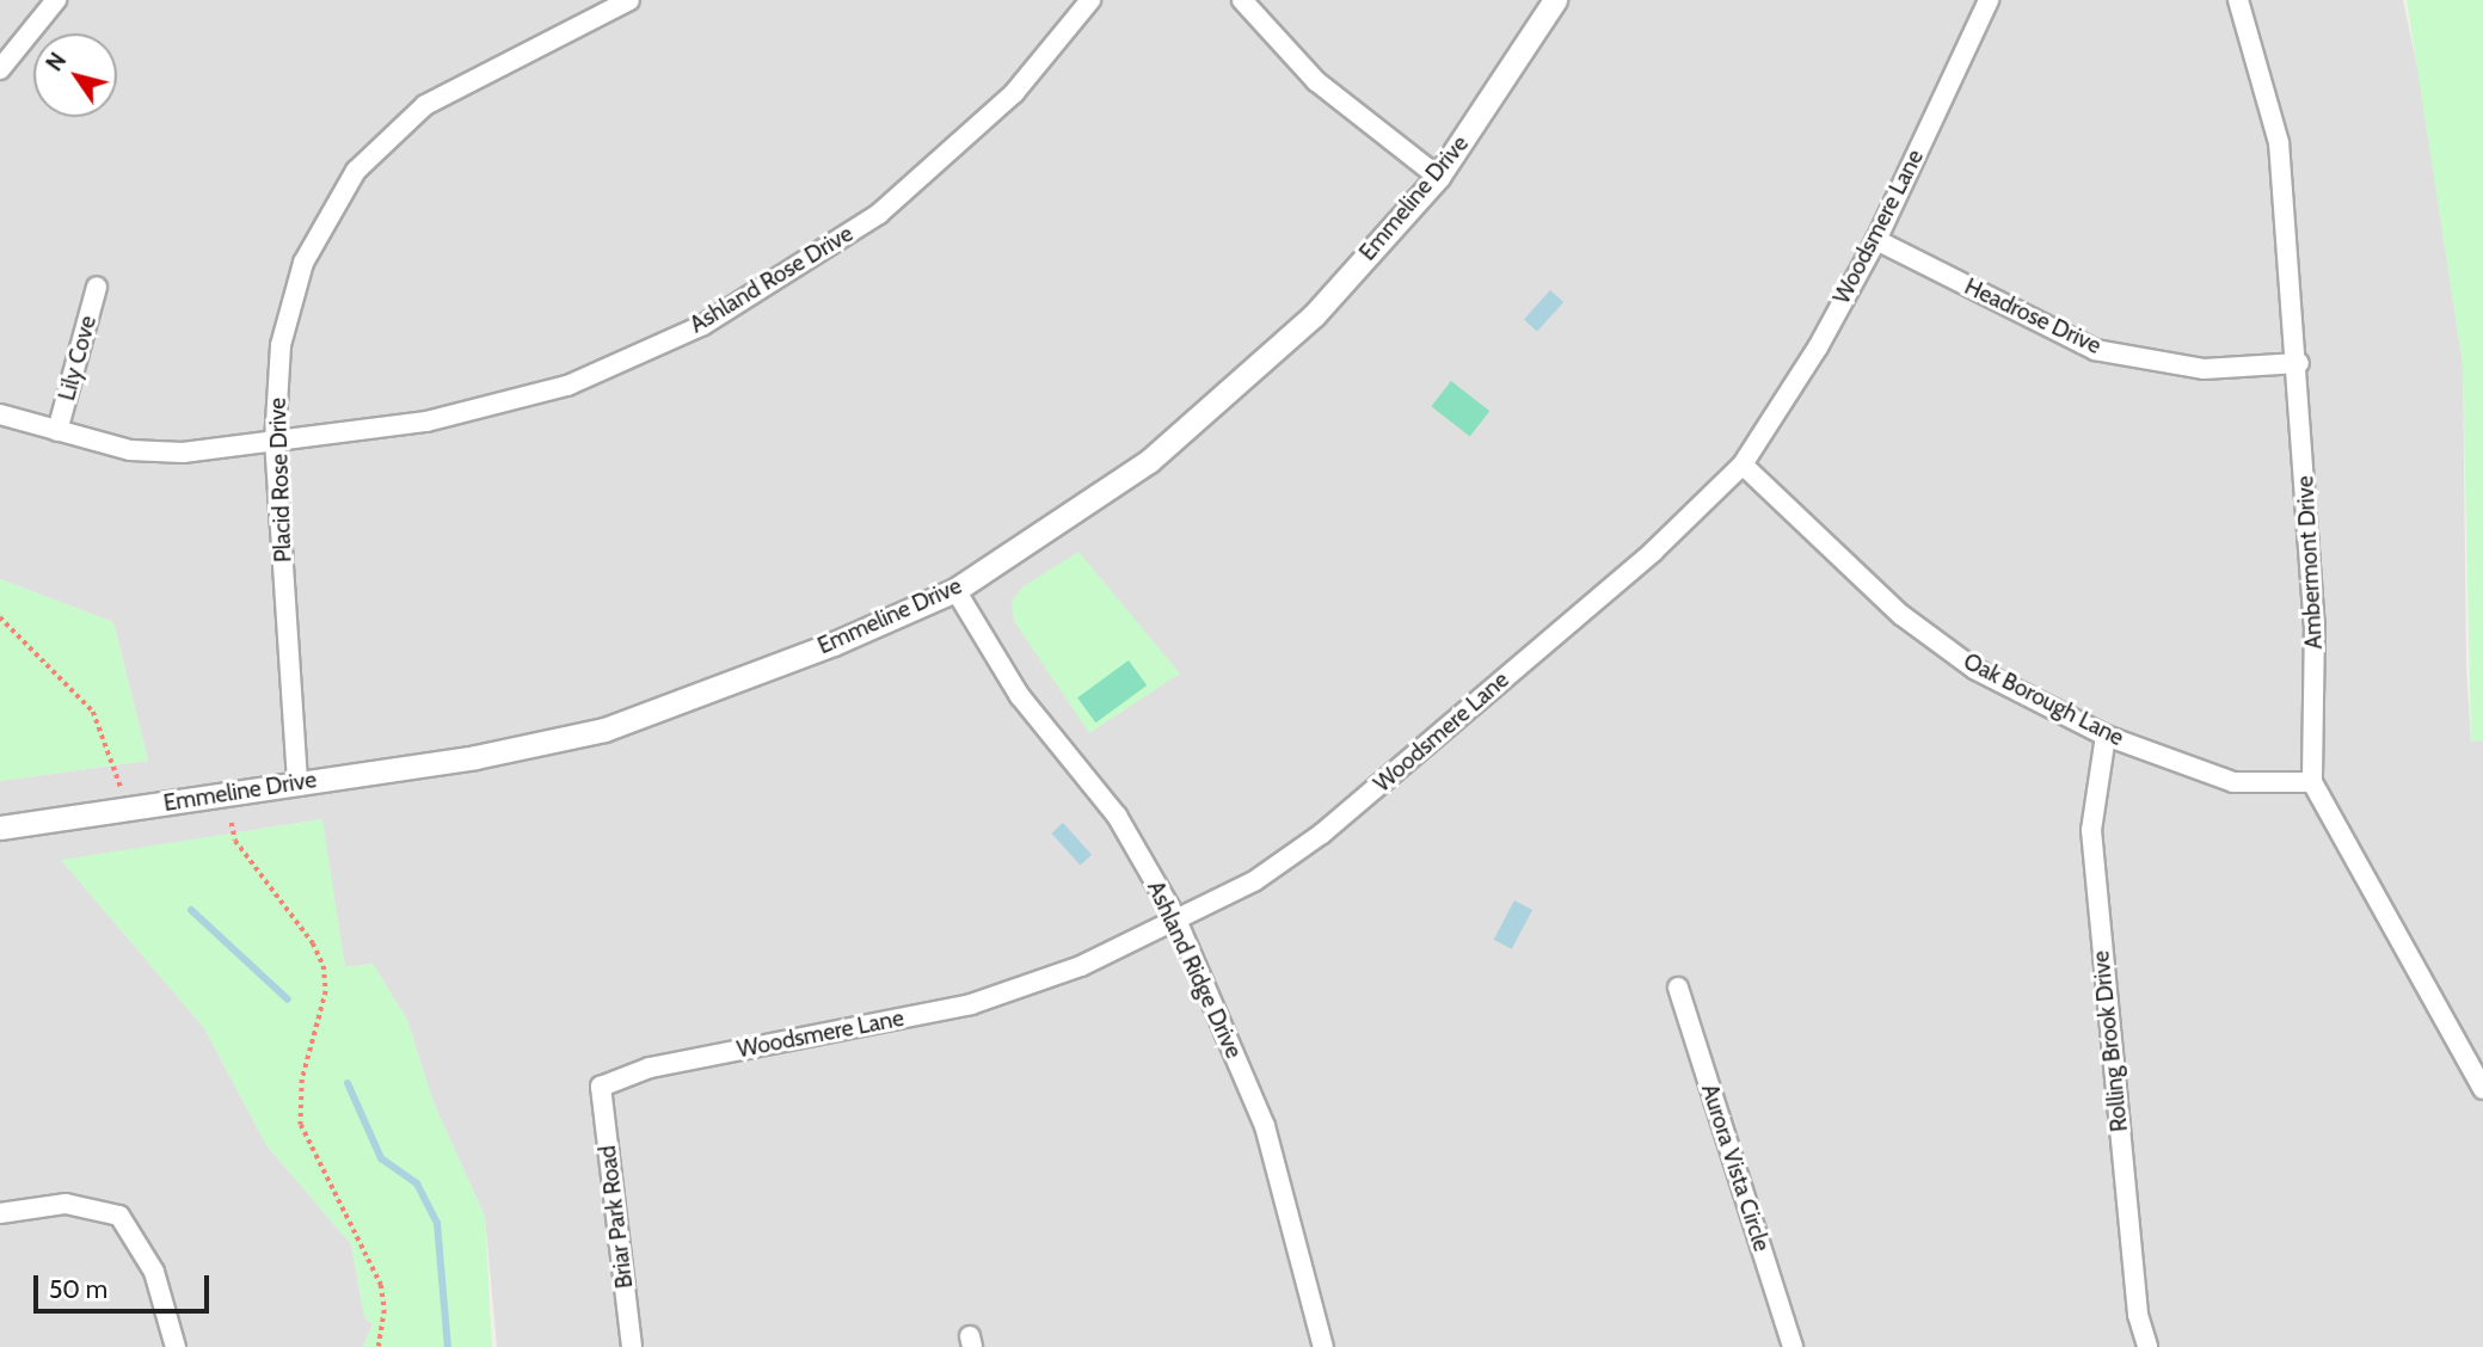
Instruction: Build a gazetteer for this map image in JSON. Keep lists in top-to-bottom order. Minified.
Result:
{"streets":{"street":["Emmeline Drive","Woodsmere Lane","Ashland Rose Drive","Headrose Drive","Lily Cove","Placid Rose Drive","Ambermont Drive","Oak Borough Lane","Ashland Ridge Drive","Rolling Brook Drive","Aurora Vista Circle","Briar Park Road"]},"crossings":[["Emmeline Drive","Placid Rose Drive"],["Emmeline Drive","Ashland Ridge Drive"],["Woodsmere Lane","Headrose Drive"],["Woodsmere Lane","Oak Borough Lane"],["Woodsmere Lane","Ashland Ridge Drive"],["Woodsmere Lane","Briar Park Road"],["Ashland Rose Drive","Lily Cove"],["Ashland Rose Drive","Placid Rose Drive"],["Headrose Drive","Ambermont Drive"],["Ambermont Drive","Oak Borough Lane"],["Oak Borough Lane","Rolling Brook Drive"]],"scale_bar":"50 m","north":"top left"}
